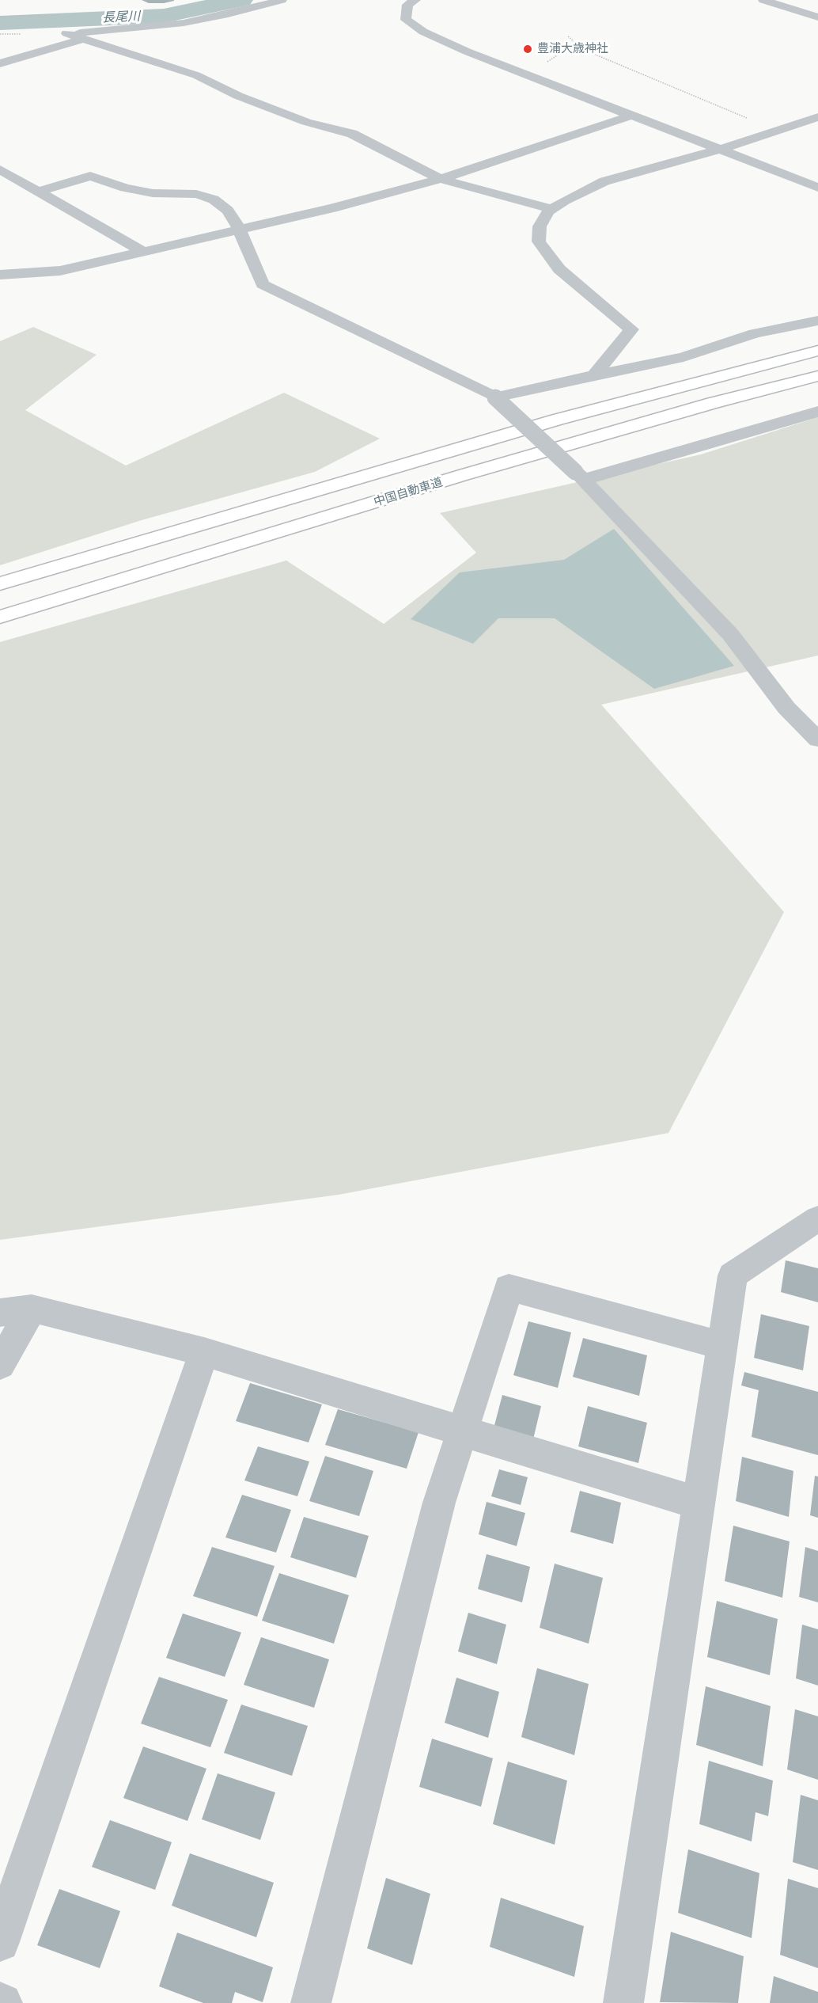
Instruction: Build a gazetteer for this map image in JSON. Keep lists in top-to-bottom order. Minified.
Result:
{"streets":{"highway":["中国自動車道"]},"water":["長尾川"],"places":["豊浦大歳神社"]}
